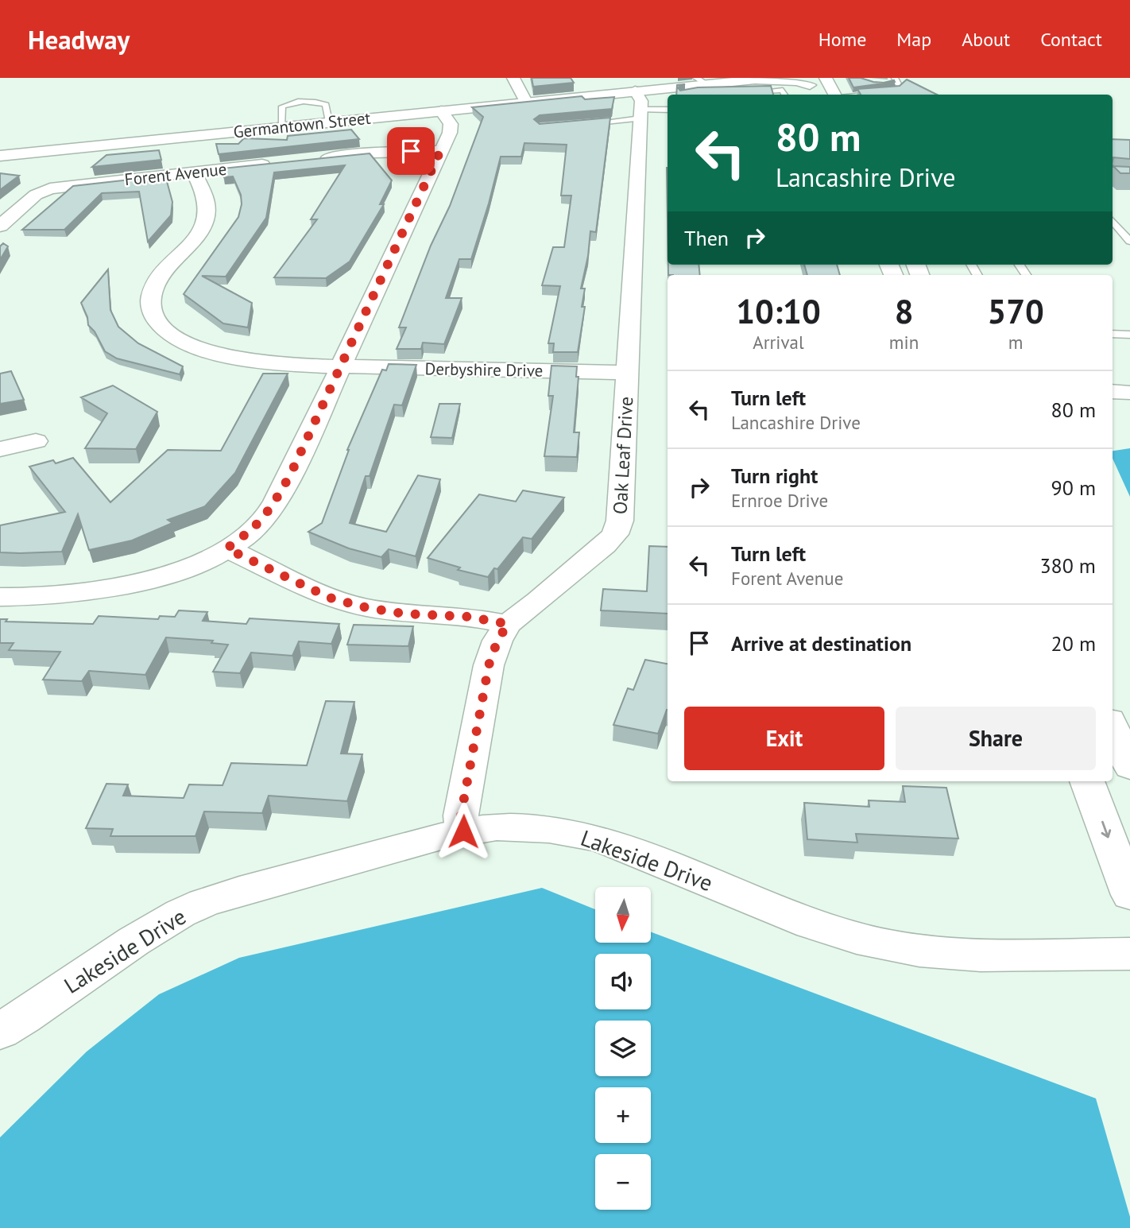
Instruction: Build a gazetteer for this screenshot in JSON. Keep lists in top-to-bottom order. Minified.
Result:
{"streets":{"main road":["Germantown Street","Forent Avenue","Derbyshire Drive","Oak Leaf Drive","Lakeside Drive"]},"crossings":[["Germantown Street","Oak Leaf Drive"],["Forent Avenue","Derbyshire Drive"],["Derbyshire Drive","Oak Leaf Drive"],["Oak Leaf Drive","Lakeside Drive"]],"north":"bottom","page":{"header":"Headway","nav":["Home","Map","About","Contact"],"turn":["80 m","Lancashire Drive"],"then":"Then","eta":["10:10","Arrival","8","min","570","m"],"list":[{"name":"Turn left","note":"Lancashire Drive","value":"80 m"},{"name":"Turn right","note":"Ernroe Drive","value":"90 m"},{"name":"Turn left","note":"Forent Avenue","value":"380 m"},{"name":"Arrive at destination","value":"20 m"}],"buttons":["Exit","Share"],"map_buttons":["+","−"]}}
